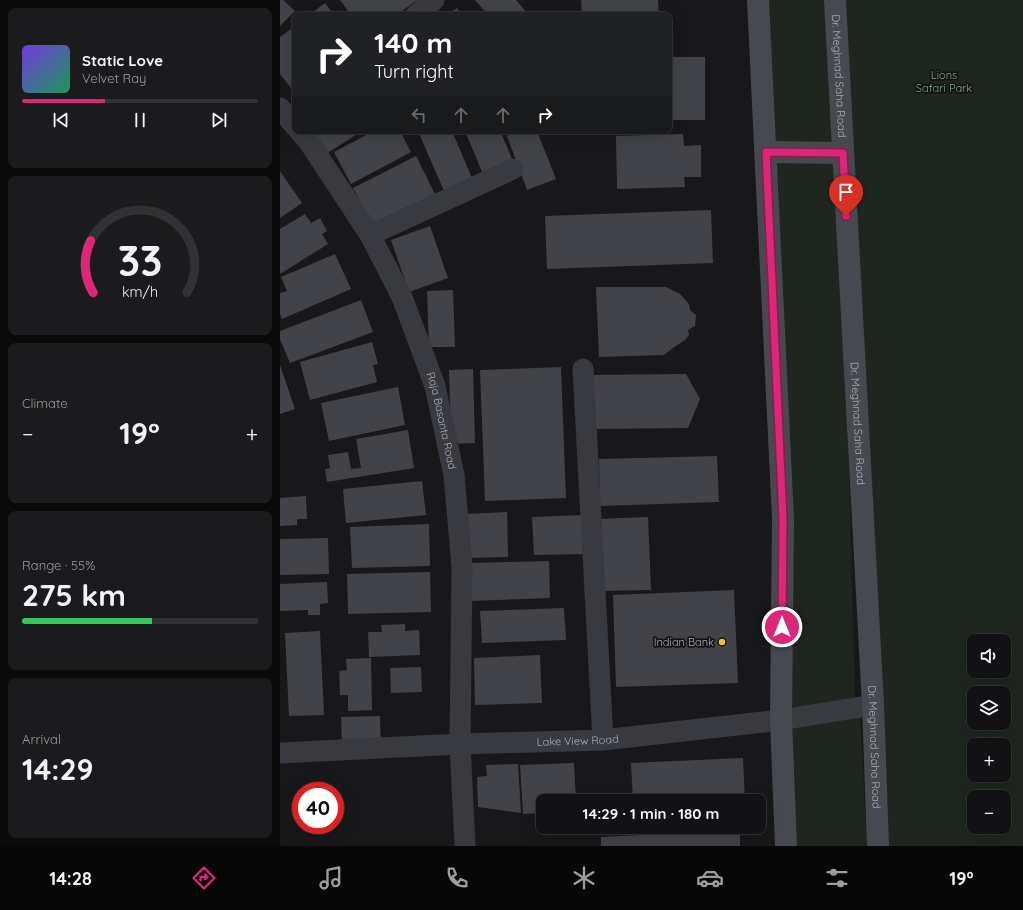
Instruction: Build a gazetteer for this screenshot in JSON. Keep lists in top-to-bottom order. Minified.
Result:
{"streets":{"street":["Dr. Meghnad Saha Road","Raja Basanta Road","Lake View Road"]},"crossings":[["Dr. Meghnad Saha Road","Lake View Road"],["Raja Basanta Road","Lake View Road"]],"parks":["Lions Safari Park"],"places":["Indian Bank"],"page":{"turn":["140 m","Turn right"],"song":["Static Love","Velvet Ray"],"tile":["Climate",["Range · 55%","275 km"],["Arrival","14:29"]],"heat":["−","19°","+"],"map_buttons":["+","−"],"limit":"40","trip":"14:29 · 1 min · 180 m","tabs":["14:28","19°"],"gauge":["33","km/h"]}}
